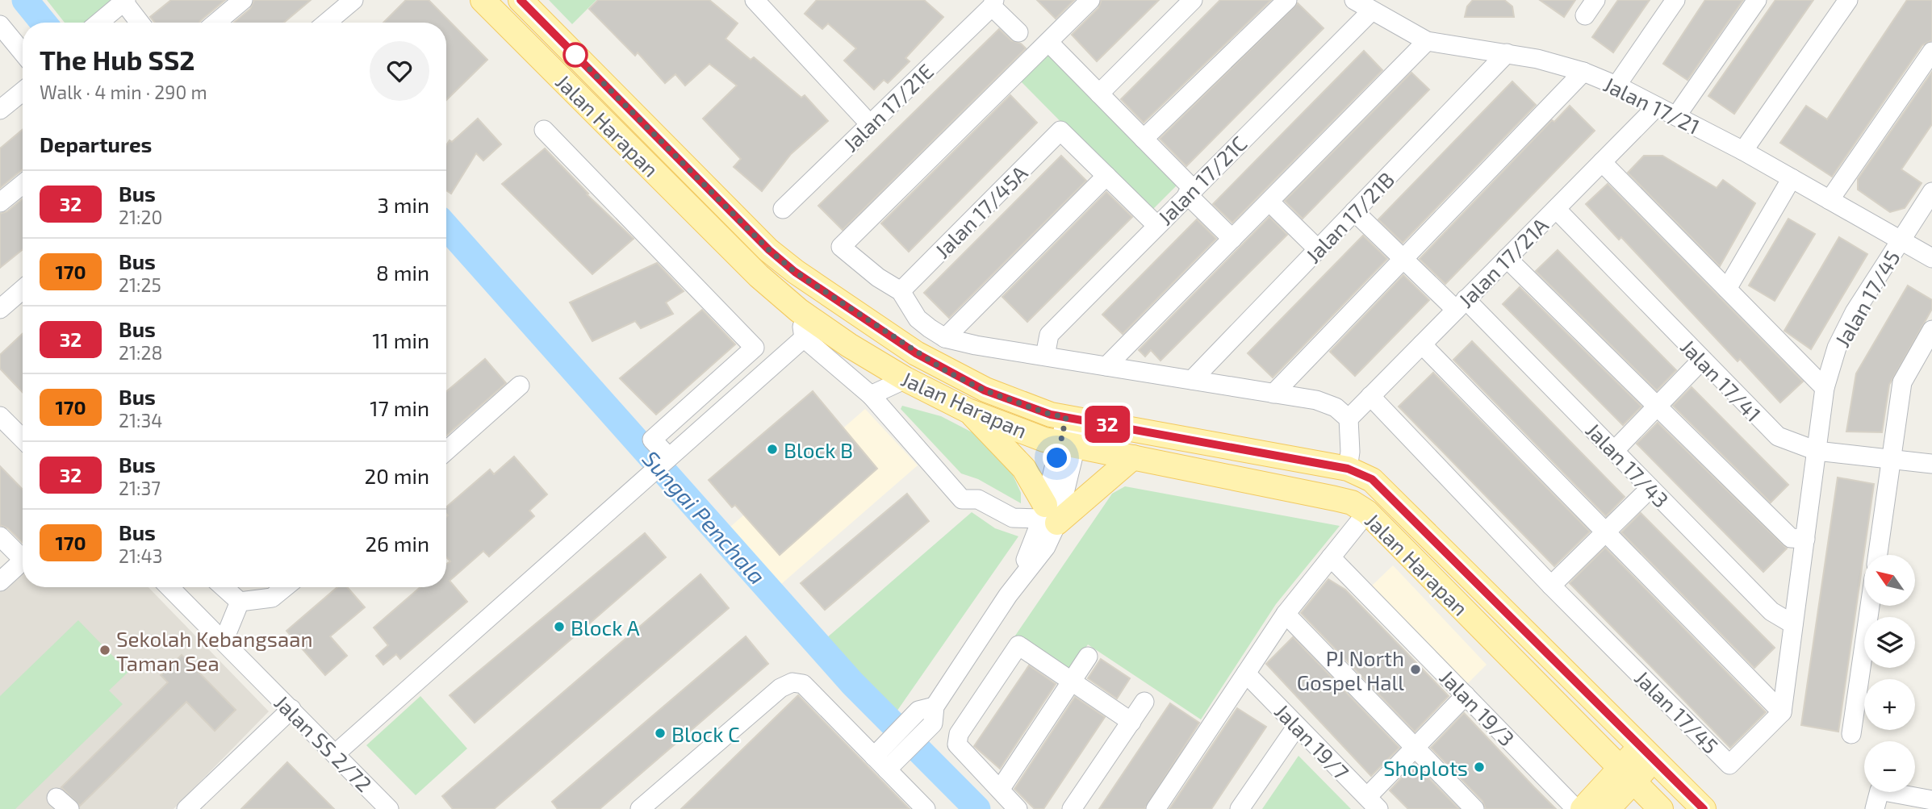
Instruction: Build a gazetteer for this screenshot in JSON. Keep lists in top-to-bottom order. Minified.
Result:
{"streets":{"main road":["Jalan Harapan"],"street":["Jalan 17/21","Jalan 17/21E","Jalan 17/21C","Jalan 17/45A","Jalan 17/21B","Jalan 17/21A","Jalan 17/45","Jalan 17/41","Jalan 17/43","Jalan 19/3","Jalan 19/7","Jalan SS 2/72"]},"crossings":[["Jalan 17/21","Jalan 17/21C"],["Jalan 17/21","Jalan 17/21B"],["Jalan 17/21","Jalan 17/21A"],["Jalan 17/21","Jalan 17/45"],["Jalan 17/21B","Jalan 17/43"],["Jalan 17/21A","Jalan 17/45"],["Jalan 17/21A","Jalan 17/41"],["Jalan 17/21A","Jalan 17/43"],["Jalan 17/45","Jalan 17/41"],["Jalan 17/45","Jalan 17/43"]],"water":["Sungai Penchala"],"places":["Block B","Block A","Sekolah Kebangsaan Taman Sea","PJ North Gospel Hall","Block C","Shoplots"],"lines":["bus line 32"],"north":"top left","page":{"on_map":"32","heading":[["The Hub SS2","Walk · 4 min · 290 m"],"Departures"],"list":[{"mark":"32","name":"Bus","note":"21:20","value":"3 min"},{"mark":"170","name":"Bus","note":"21:25","value":"8 min"},{"mark":"32","name":"Bus","note":"21:28","value":"11 min"},{"mark":"170","name":"Bus","note":"21:34","value":"17 min"},{"mark":"32","name":"Bus","note":"21:37","value":"20 min"},{"mark":"170","name":"Bus","note":"21:43","value":"26 min"}],"map_buttons":["+","−"]}}
